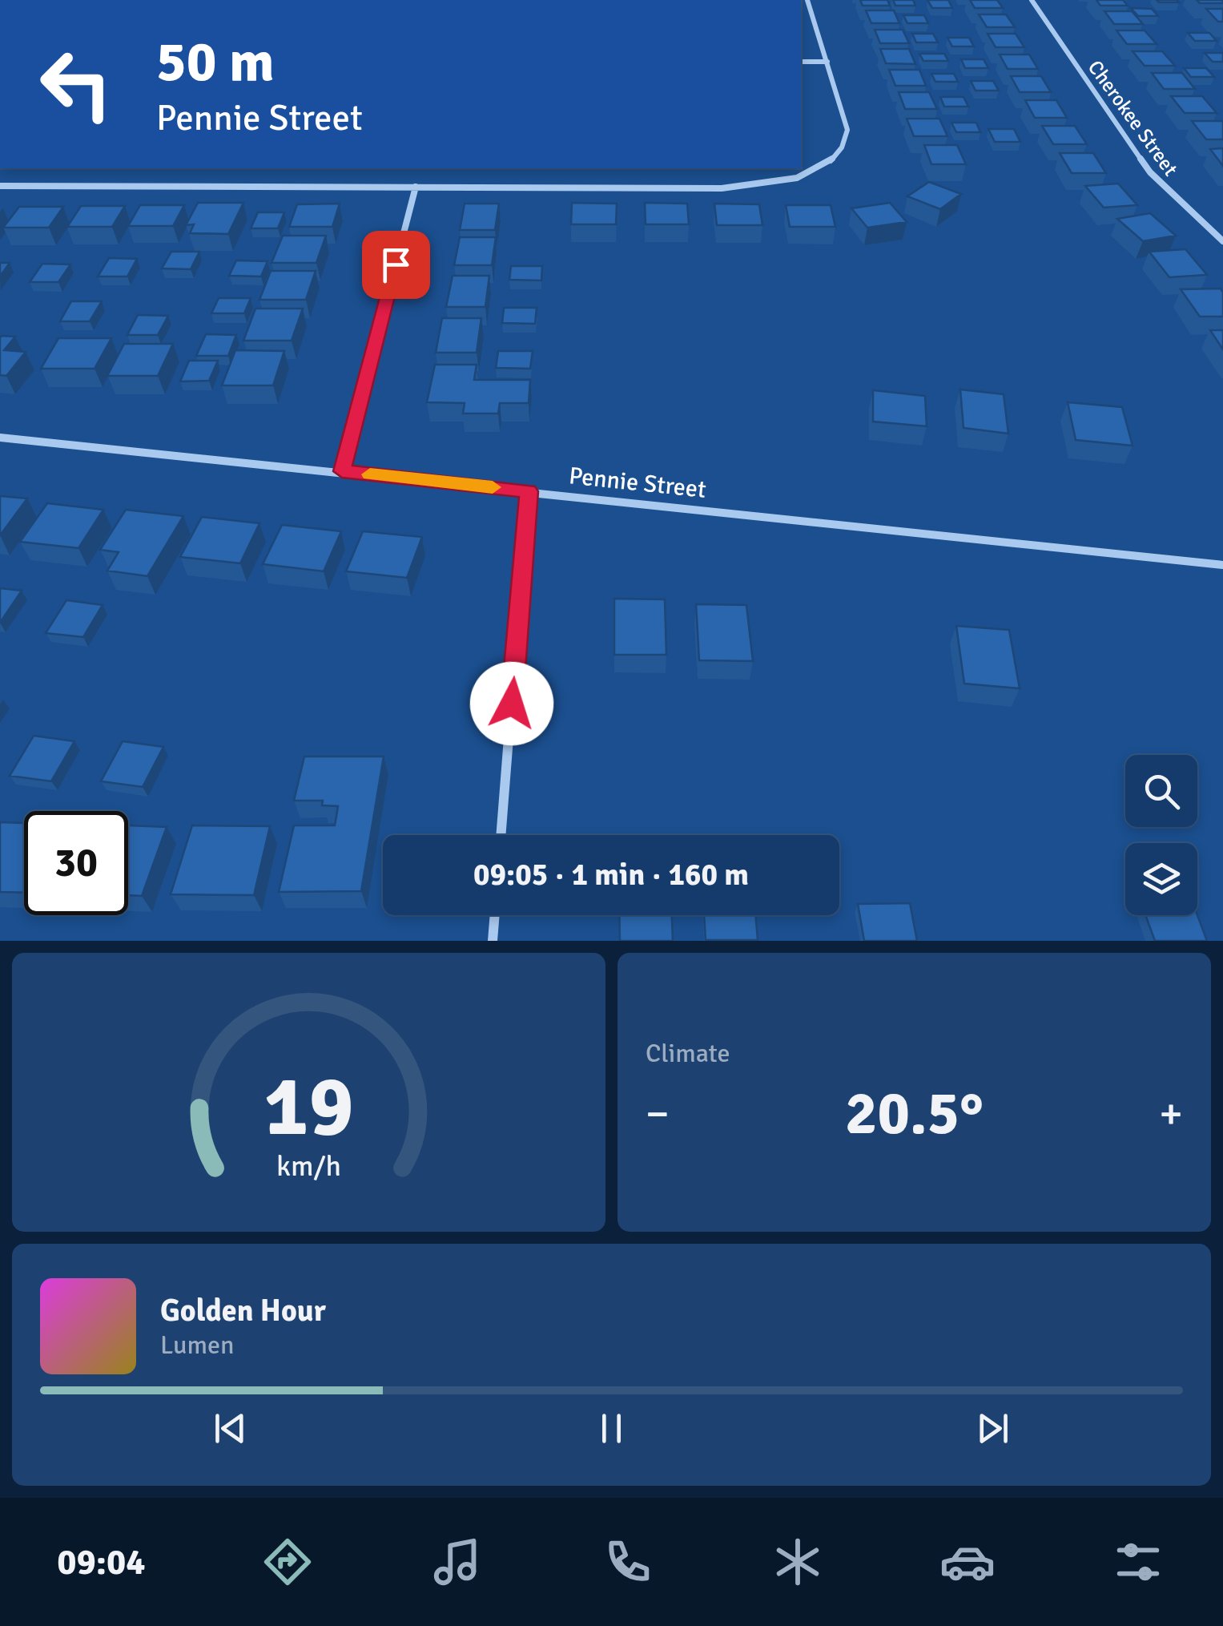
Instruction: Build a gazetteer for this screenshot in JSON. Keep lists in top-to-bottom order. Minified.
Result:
{"streets":{"street":["Cherokee Street","Pennie Street"]},"page":{"turn":["50 m","Pennie Street"],"limit":"30","trip":"09:05 · 1 min · 160 m","tile":"Climate","heat":["−","20.5°","+"],"song":["Golden Hour","Lumen"],"tabs":"09:04","gauge":["19","km/h"]}}
